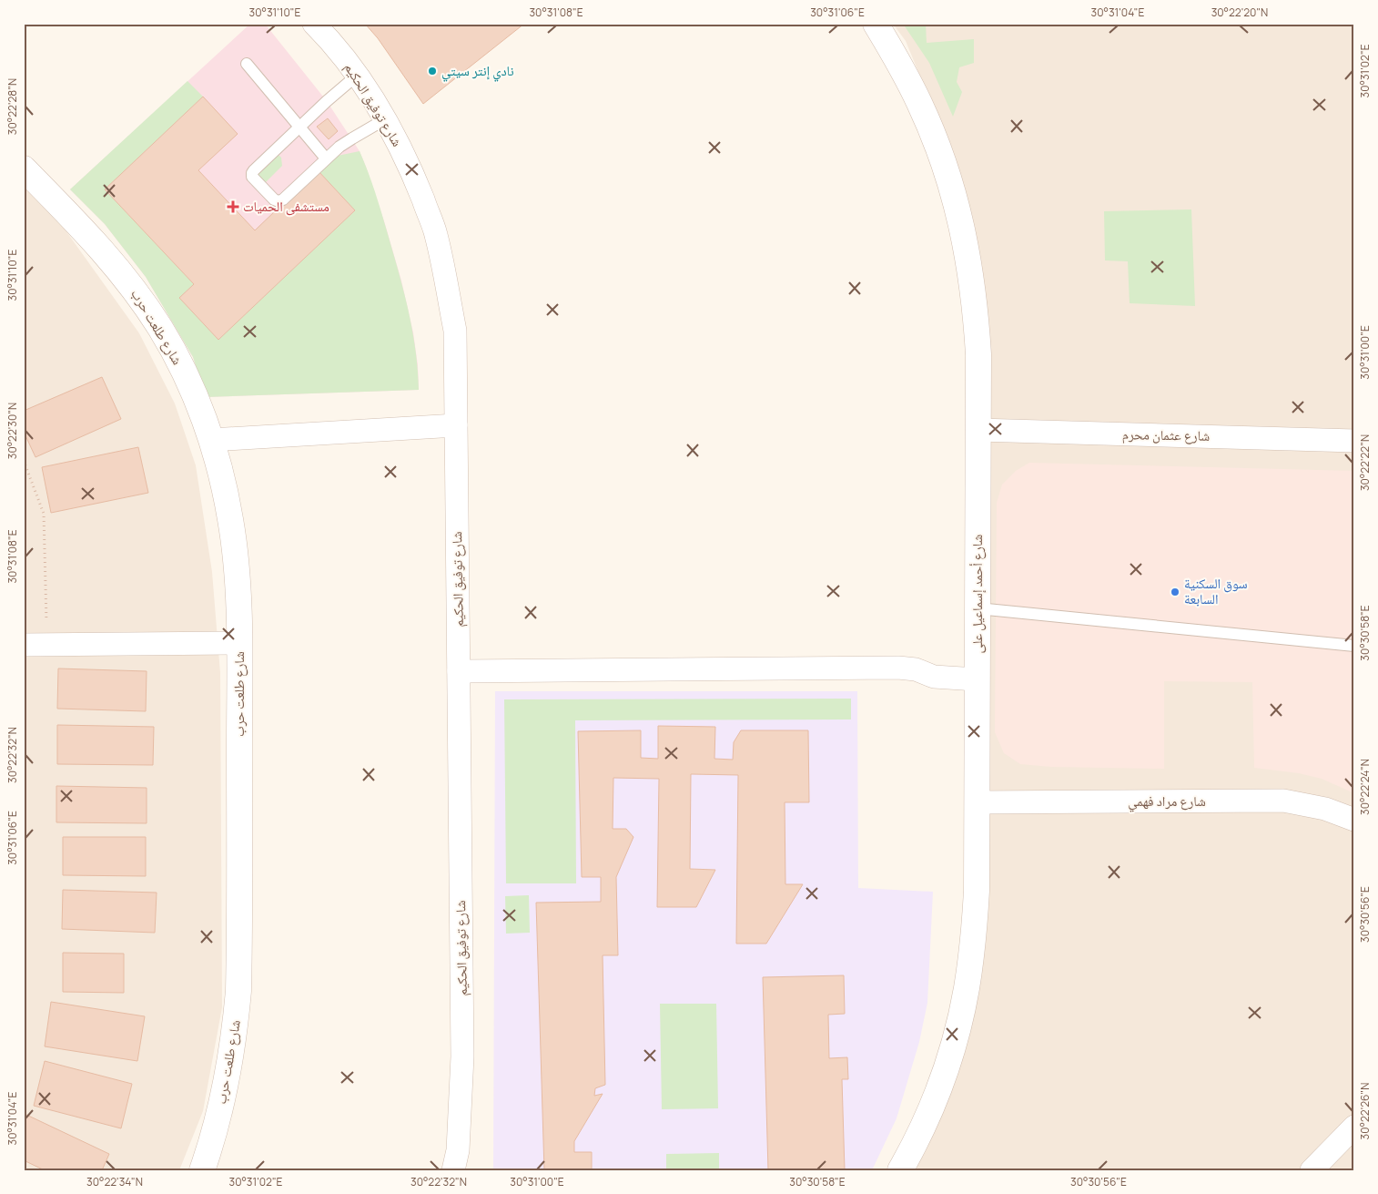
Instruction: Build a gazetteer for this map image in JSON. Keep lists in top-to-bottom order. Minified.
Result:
{"streets":{"street":["شارع توفيق الحكيم","شارع طلعت حرب","شارع عثمان محرم","شارع أحمد إسماعيل على","شارع مراد فهمي"]},"crossings":[["شارع عثمان محرم","شارع أحمد إسماعيل على"],["شارع أحمد إسماعيل على","شارع مراد فهمي"]],"places":{"other":["نادي إنتر سيتي","سوق السكنية السابعة"],"health":["مستشفى الحميات"]},"coordinates":["30°31'10\"E","30°31'08\"E","30°31'06\"E","30°31'04\"E","30°22'20\"N","30°31'02\"E","30°22'28\"N","30°31'00\"E","30°22'30\"N","30°22'22\"N","30°30'58\"E","30°22'32\"N","30°22'24\"N","30°30'56\"E","30°22'26\"N","30°22'34\"N"]}
